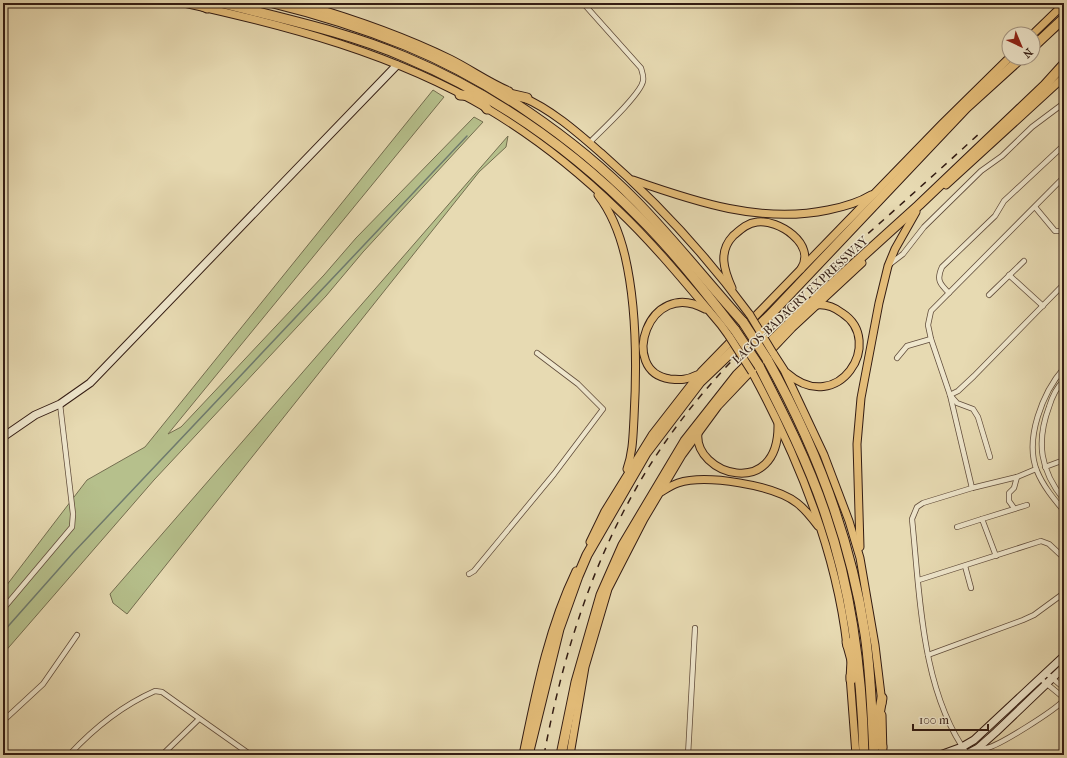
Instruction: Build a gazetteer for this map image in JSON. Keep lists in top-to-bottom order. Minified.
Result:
{"streets":{"highway":["LAGOS-BADAGRY EXPRESSWAY"]},"scale_bar":"100 m","north":"bottom right"}
